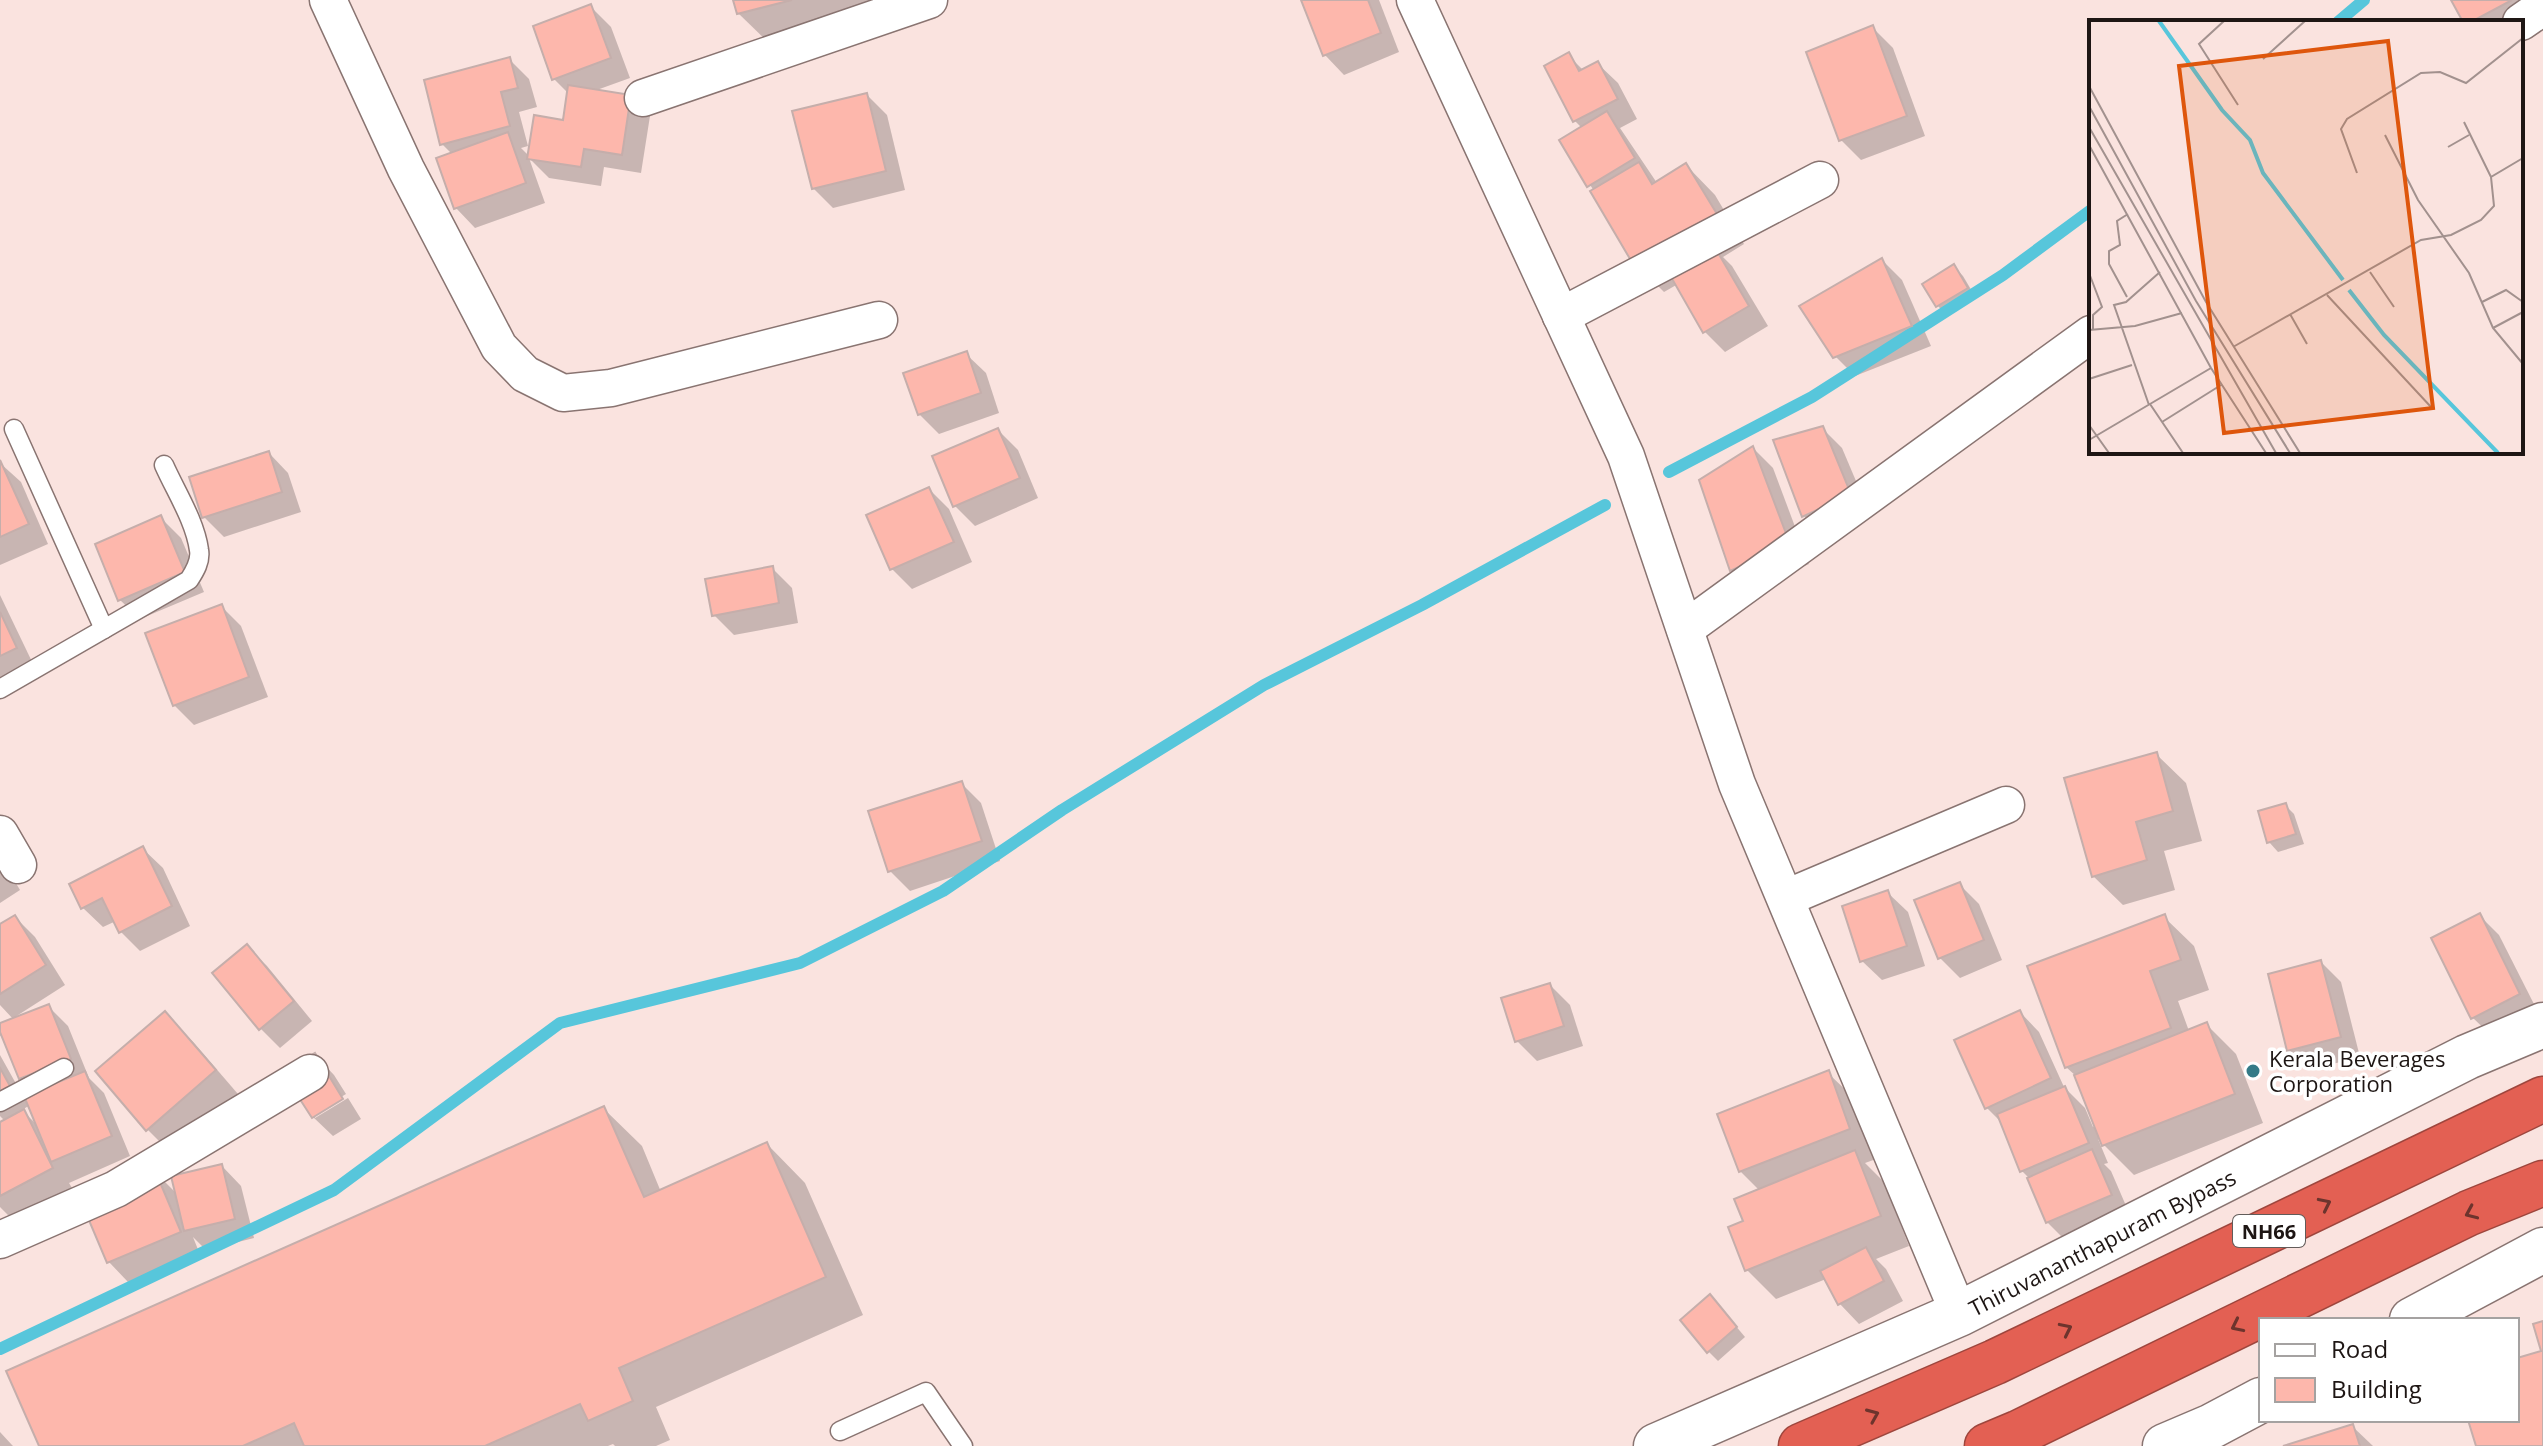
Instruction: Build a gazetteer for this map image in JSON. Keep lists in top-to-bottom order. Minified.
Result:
{"streets":{"highway":["NH66"],"street":["Thiruvananthapuram Bypass"]},"places":["Kerala Beverages Corporation"],"legend":["Road","Building"]}
